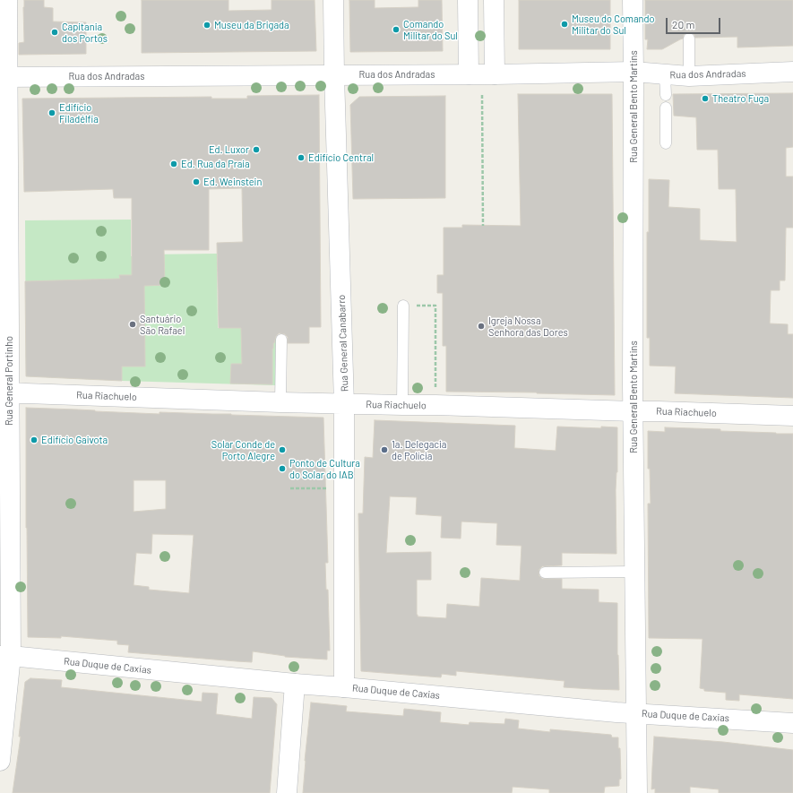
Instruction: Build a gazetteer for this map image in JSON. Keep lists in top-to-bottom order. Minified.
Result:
{"streets":{"street":["Rua dos Andradas","Rua General Bento Martins","Rua General Canabarro","Rua General Portinho","Rua Riachuelo","Rua Duque de Caxias"]},"crossings":[["Rua dos Andradas","Rua General Bento Martins"],["Rua dos Andradas","Rua General Canabarro"],["Rua dos Andradas","Rua General Portinho"],["Rua General Bento Martins","Rua Riachuelo"],["Rua General Bento Martins","Rua Duque de Caxias"],["Rua General Canabarro","Rua Riachuelo"],["Rua General Canabarro","Rua Duque de Caxias"],["Rua General Portinho","Rua Riachuelo"],["Rua General Portinho","Rua Duque de Caxias"]],"places":["Museu do Comando Militar do Sul","Museu da Brigada","Comando Militar do Sul","Capitania dos Portos","Theatro Fuga","Edifício Filadélfia","Ed. Luxor","Edifício Central","Ed. Rua da Praia","Ed. Weinstein","Santuário São Rafael","Igreja Nossa Senhora das Dores","Edifício Gaivota","Solar Conde de Porto Alegre","1a. Delegacia de Polícia","Ponto de Cultura do Solar do IAB"],"scale_bar":"20 m"}
